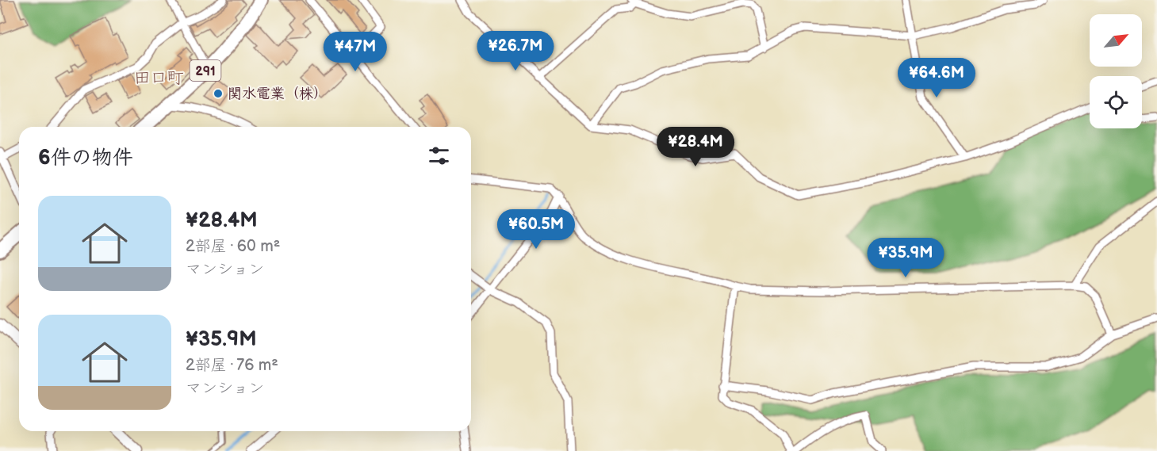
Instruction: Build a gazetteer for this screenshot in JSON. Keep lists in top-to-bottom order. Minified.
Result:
{"streets":{"highway":["291"]},"districts":["田口町"],"places":["関水電業（株）"],"north":"top right","page":{"price":["¥26.7M","¥47M","¥64.6M","¥28.4M","¥60.5M","¥35.9M"],"heading":"6件の物件","list":[{"name":"¥28.4M","note":"2部屋 · 60 m² · マンション"},{"name":"¥35.9M","note":"2部屋 · 76 m² · マンション"}]}}
